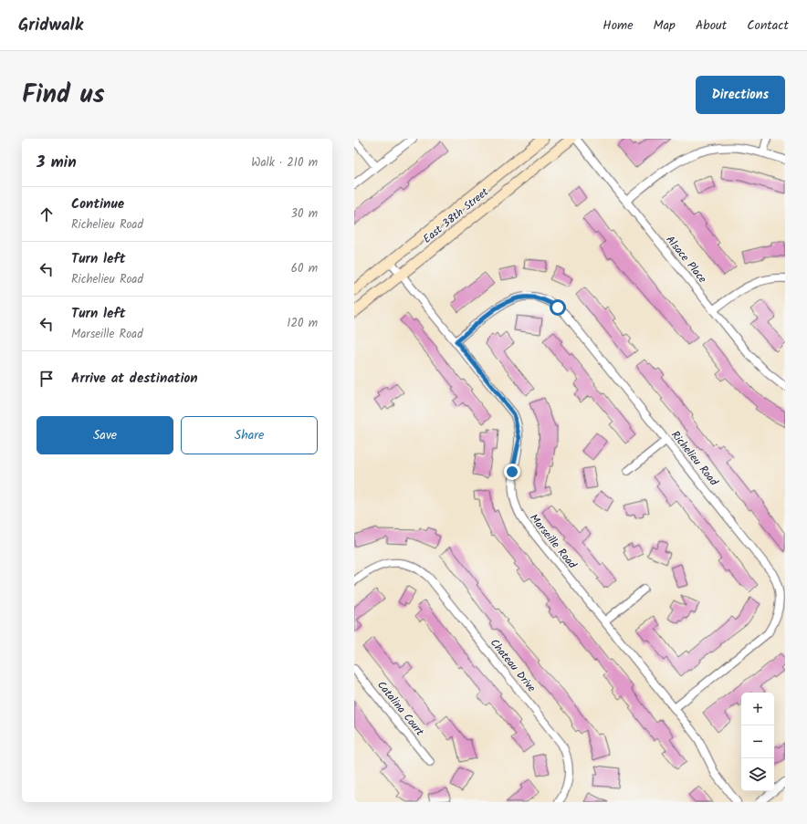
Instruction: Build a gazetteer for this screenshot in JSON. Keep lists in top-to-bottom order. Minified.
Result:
{"streets":{"main road":["East 38th Street"],"street":["Alsace Place","Richelieu Road","Marseille Road","Chateau Drive","Catalina Court"]},"crossings":[["East 38th Street","Marseille Road"],["Richelieu Road","Marseille Road"]],"page":{"header":"Gridwalk","nav":["Home","Map","About","Contact"],"title":"Find us","buttons":["Directions",["Save","Share"]],"heading":["3 min","Walk · 210 m"],"list":[["Continue","Richelieu Road","30 m"],["Turn left","Richelieu Road","60 m"],["Turn left","Marseille Road","120 m"],"Arrive at destination"],"map_buttons":["+","−"]}}
